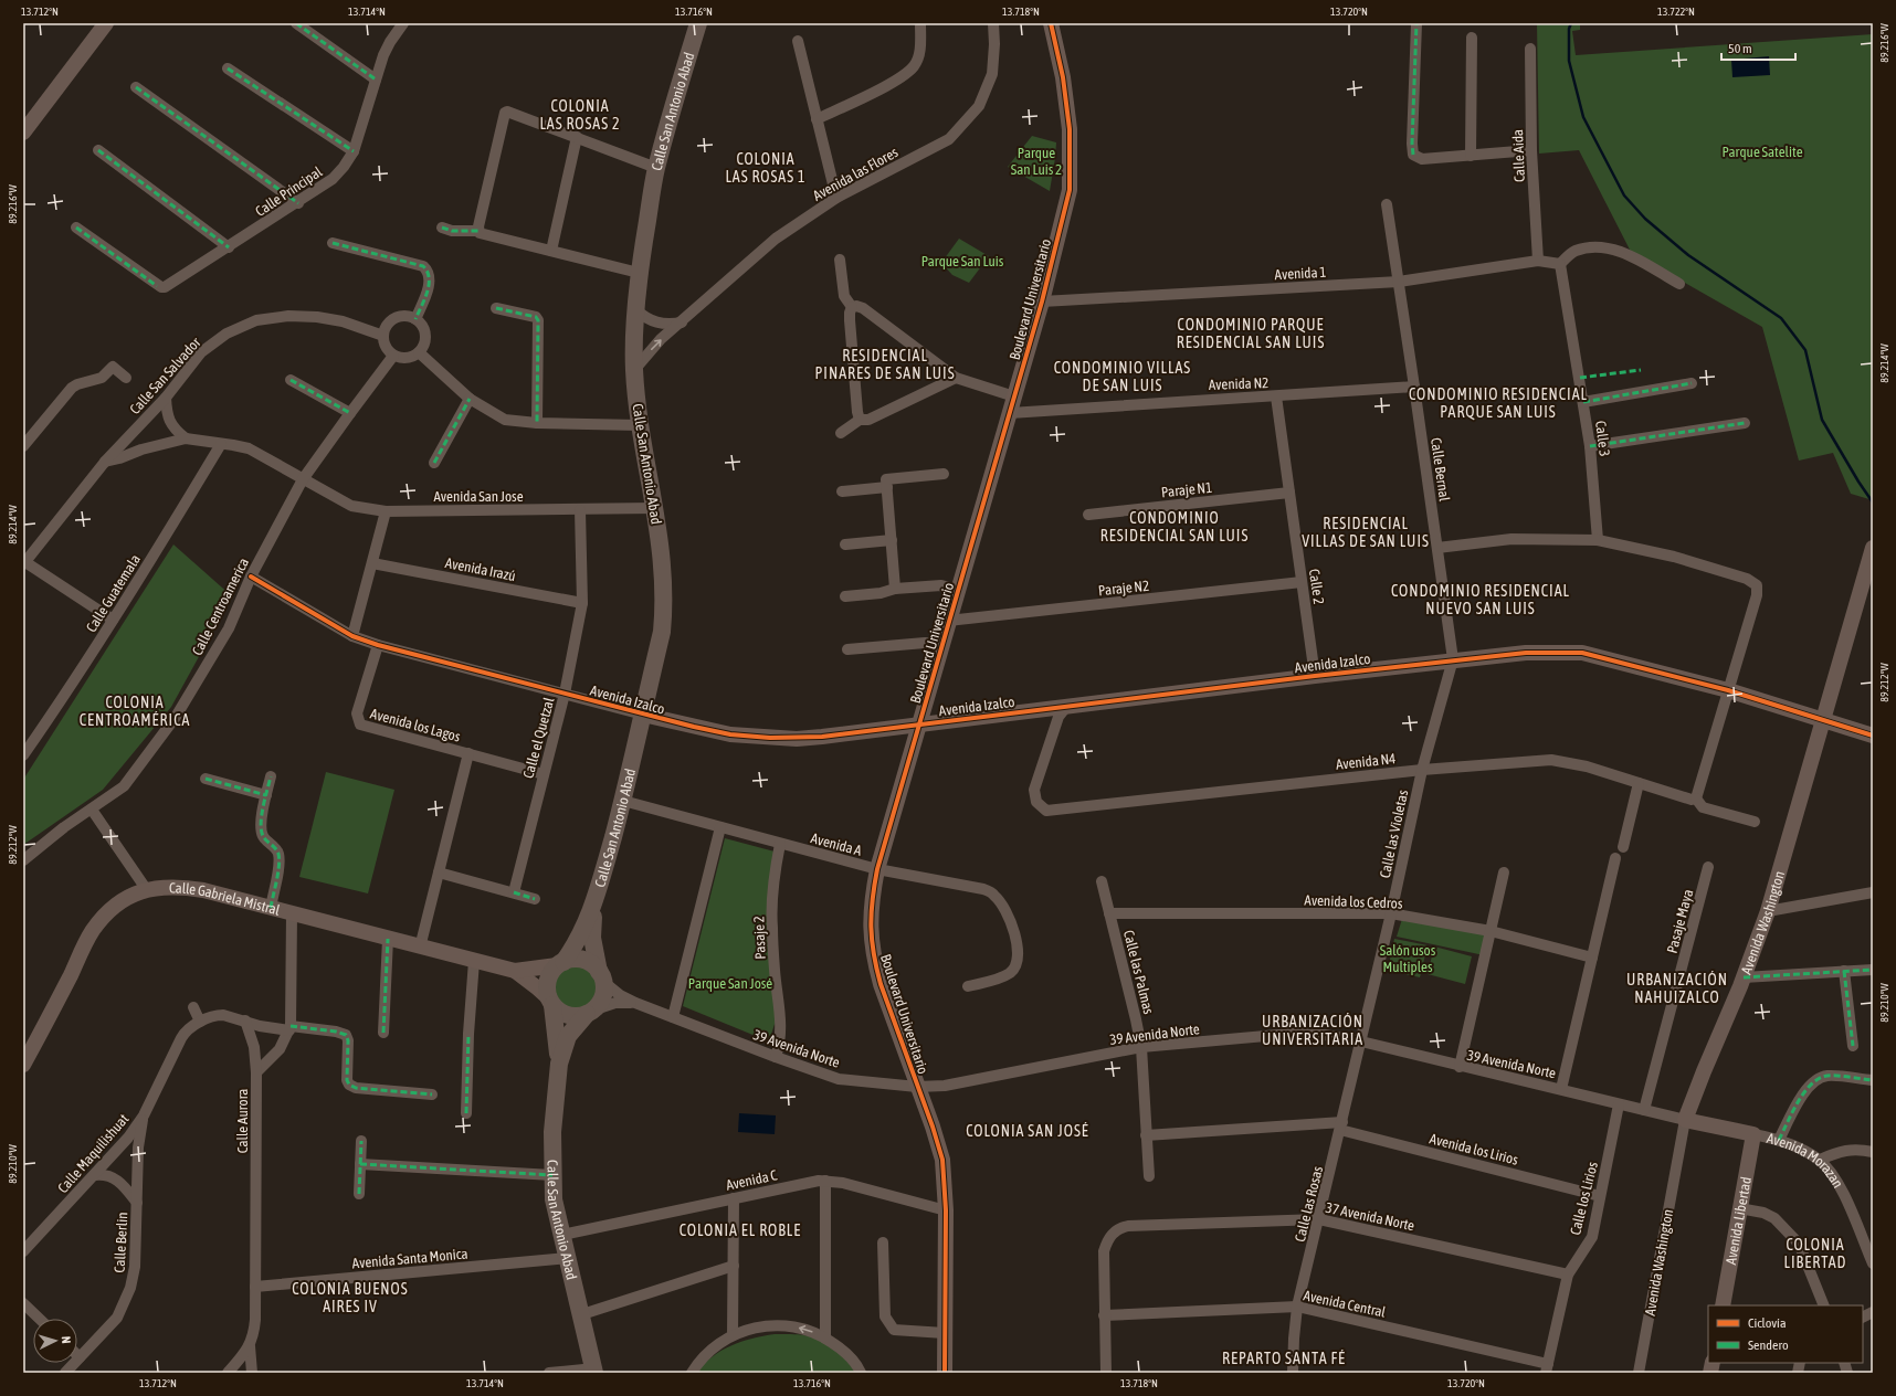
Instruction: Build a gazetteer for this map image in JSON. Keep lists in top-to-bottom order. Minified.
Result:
{"streets":{"main road":["Calle San Antonio Abad"],"street":["Calle Aida","Avenida las Flores","Calle Principal","Avenida 1","Boulevard Universitario","Calle San Salvador","Avenida N2","Calle 3","Calle Bernal","Paraje N1","Avenida San Jose","Avenida Irazú","Calle 2","Paraje N2","Calle Guatemala","Calle Centroamerica","Avenida Izalco","Avenida los Lagos","Calle el Quetzal","Avenida N4","Calle las Violetas","Avenida A","Calle Gabriela Mistral","Avenida los Cedros","Pasaje Maya","Avenida Washington","Pasaje 2","Calle las Palmas","39 Avenida Norte","Calle Aurora","Avenida los Lirios","Calle Maquilishuat","Avenida Morazan","Avenida C","Calle los Lirios","Calle las Rosas","37 Avenida Norte","Avenida Libertad","Calle Berlin","Avenida Santa Monica","Avenida Central"]},"crossings":[["Calle San Antonio Abad","Avenida las Flores"],["Calle San Antonio Abad","Avenida San Jose"],["Calle San Antonio Abad","Avenida Izalco"],["Calle San Antonio Abad","Avenida A"],["Calle San Antonio Abad","Calle Gabriela Mistral"],["Calle San Antonio Abad","39 Avenida Norte"],["Calle San Antonio Abad","Avenida C"],["Calle San Antonio Abad","Avenida Santa Monica"],["Calle Aida","Avenida 1"],["Avenida 1","Boulevard Universitario"],["Avenida 1","Calle 3"],["Avenida 1","Calle Bernal"],["Boulevard Universitario","Avenida N2"],["Boulevard Universitario","Paraje N2"],["Boulevard Universitario","Avenida Izalco"],["Boulevard Universitario","Avenida A"],["Boulevard Universitario","39 Avenida Norte"],["Boulevard Universitario","Avenida C"],["Calle San Salvador","Avenida San Jose"],["Calle San Salvador","Calle Centroamerica"],["Avenida N2","Calle Bernal"],["Avenida N2","Calle 2"],["Calle Bernal","Avenida Izalco"],["Calle Bernal","Calle las Violetas"],["Paraje N1","Calle 2"],["Avenida San Jose","Calle Guatemala"],["Avenida San Jose","Calle Centroamerica"],["Avenida San Jose","Calle el Quetzal"],["Avenida Irazú","Calle el Quetzal"],["Calle 2","Paraje N2"],["Calle 2","Avenida Izalco"],["Calle Centroamerica","Avenida Izalco"],["Avenida Izalco","Avenida los Lagos"],["Avenida Izalco","Calle el Quetzal"],["Avenida Izalco","Avenida N4"],["Avenida Izalco","Calle las Violetas"],["Avenida Izalco","Avenida Washington"],["Avenida los Lagos","Calle el Quetzal"],["Avenida N4","Calle las Violetas"],["Calle las Violetas","Avenida los Cedros"],["Calle las Violetas","39 Avenida Norte"],["Calle las Violetas","Calle las Rosas"],["Avenida A","Pasaje 2"],["Calle Gabriela Mistral","39 Avenida Norte"],["Avenida los Cedros","Calle las Palmas"],["Pasaje Maya","39 Avenida Norte"],["Avenida Washington","39 Avenida Norte"],["Avenida Washington","Avenida Morazan"],["Pasaje 2","39 Avenida Norte"],["Calle las Palmas","39 Avenida Norte"],["Calle las Palmas","Avenida los Lirios"],["39 Avenida Norte","Avenida Morazan"],["39 Avenida Norte","Calle los Lirios"],["39 Avenida Norte","Calle las Rosas"],["Calle Aurora","Calle Maquilishuat"],["Calle Aurora","Avenida Santa Monica"],["Avenida los Lirios","Calle los Lirios"],["Avenida los Lirios","Calle las Rosas"],["Calle Maquilishuat","Calle Berlin"],["Avenida Morazan","Avenida Libertad"],["Calle los Lirios","37 Avenida Norte"],["Calle los Lirios","Avenida Central"],["Calle las Rosas","37 Avenida Norte"],["Calle las Rosas","Avenida Central"],["37 Avenida Norte","Avenida Central"]],"districts":["COLONIA LAS ROSAS 2","COLONIA LAS ROSAS 1","CONDOMINIO PARQUE RESIDENCIAL SAN LUIS","RESIDENCIAL PINARES DE SAN LUIS","CONDOMINIO VILLAS DE SAN LUIS","CONDOMINIO RESIDENCIAL PARQUE SAN LUIS","CONDOMINIO RESIDENCIAL SAN LUIS","RESIDENCIAL VILLAS DE SAN LUIS","CONDOMINIO RESIDENCIAL NUEVO SAN LUIS","COLONIA CENTROAMÉRICA","URBANIZACIÓN NAHUIZALCO","URBANIZACIÓN UNIVERSITARIA","COLONIA SAN JOSÉ","COLONIA EL ROBLE","COLONIA LIBERTAD","COLONIA BUENOS AIRES IV","REPARTO SANTA FÉ"],"parks":["Parque Satelite","Parque San Luis 2","Parque San Luis","Salón usos Multiples","Parque San José"],"legend":["Ciclovía","Sendero"],"scale_bar":"50 m","north":"right","coordinates":["13.712°N","13.714°N","13.716°N","13.718°N","13.720°N","13.722°N","89.216°W","89.214°W","89.212°W","89.210°W"]}
